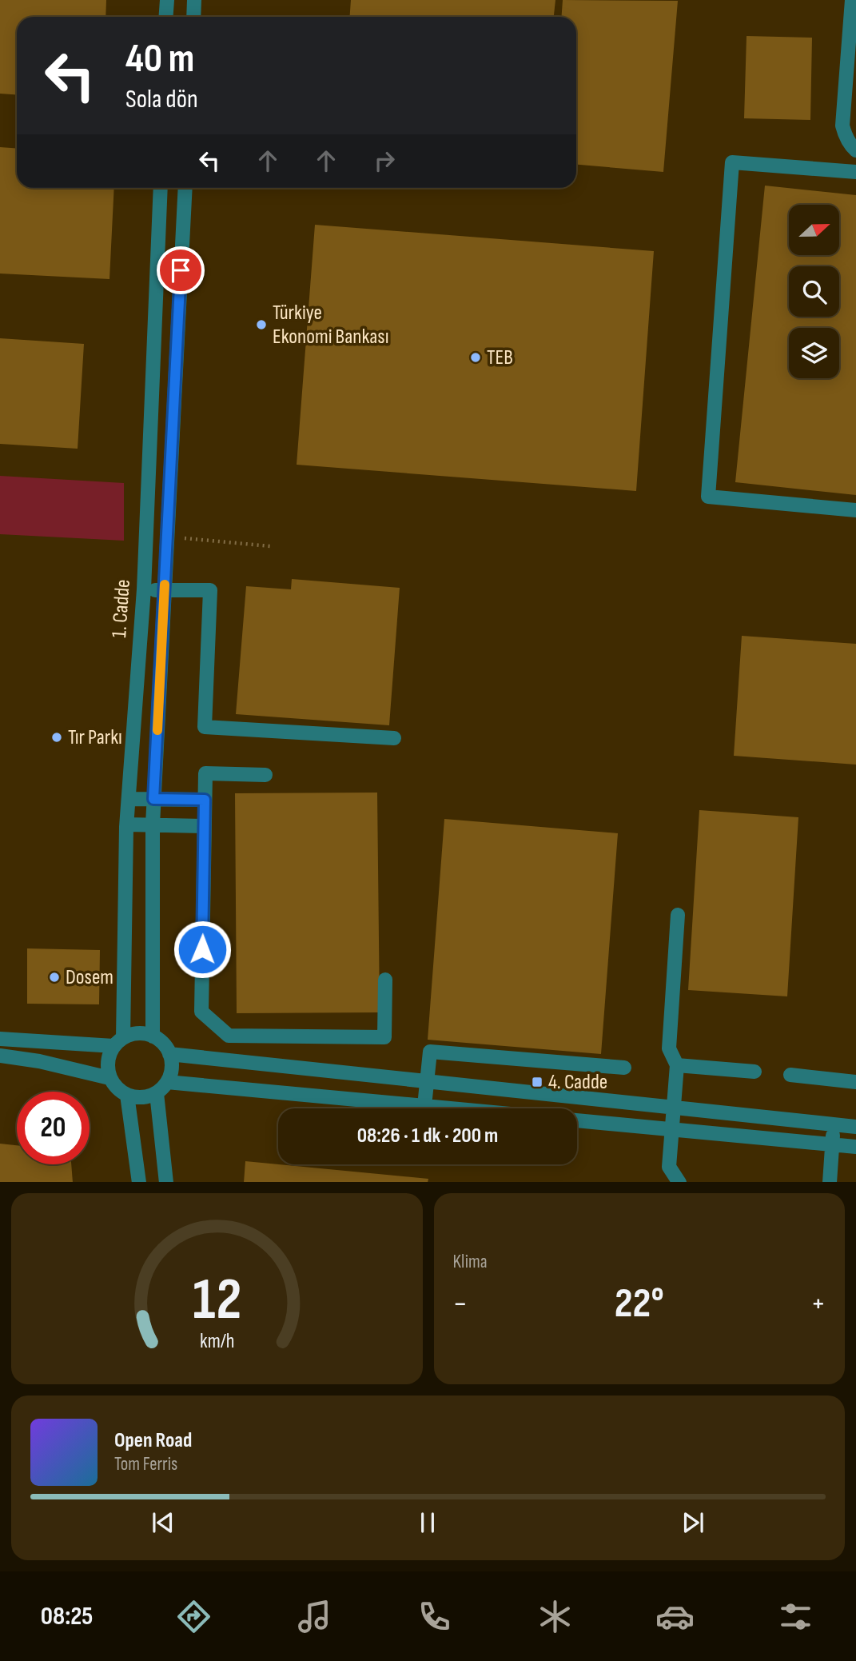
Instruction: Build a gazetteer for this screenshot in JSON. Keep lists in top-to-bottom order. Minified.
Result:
{"streets":{"street":["1. Cadde"]},"places":{"other":["Türkiye Ekonomi Bankası","TEB","Tır Parkı","Dosem"],"transit":["4. Cadde"]},"north":"right","page":{"turn":["40 m","Sola dön"],"limit":"20","trip":"08:26 · 1 dk · 200 m","tile":"Klima","heat":["−","22°","+"],"song":["Open Road","Tom Ferris"],"tabs":"08:25","gauge":["12","km/h"]}}
